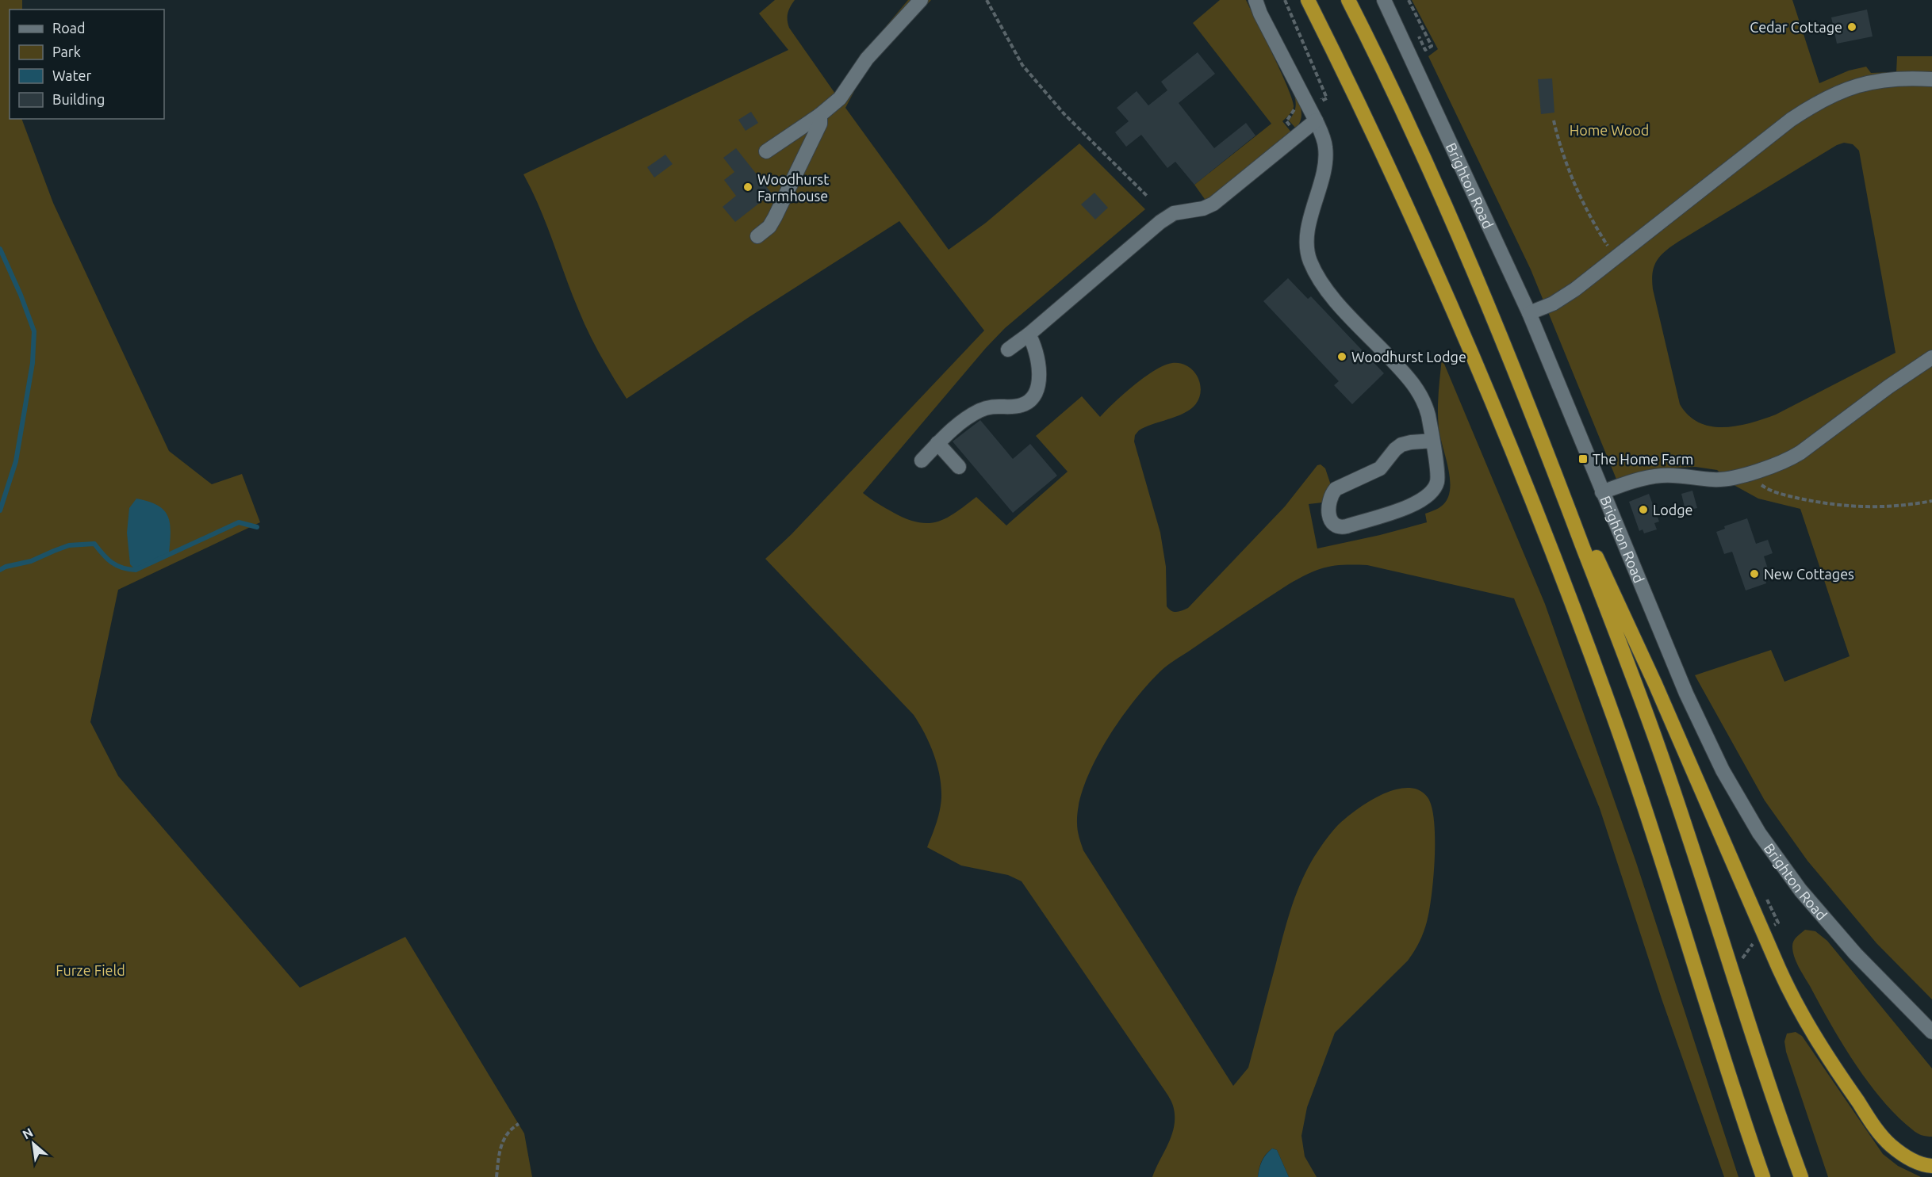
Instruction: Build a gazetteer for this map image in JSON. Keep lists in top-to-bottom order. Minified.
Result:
{"streets":{"street":["Brighton Road"]},"parks":["Home Wood","Furze Field"],"places":{"other":["Cedar Cottage","Woodhurst Farmhouse","Woodhurst Lodge","Lodge","New Cottages"],"transit":["The Home Farm"]},"legend":["Road","Park","Water","Building"],"north":"top left"}
